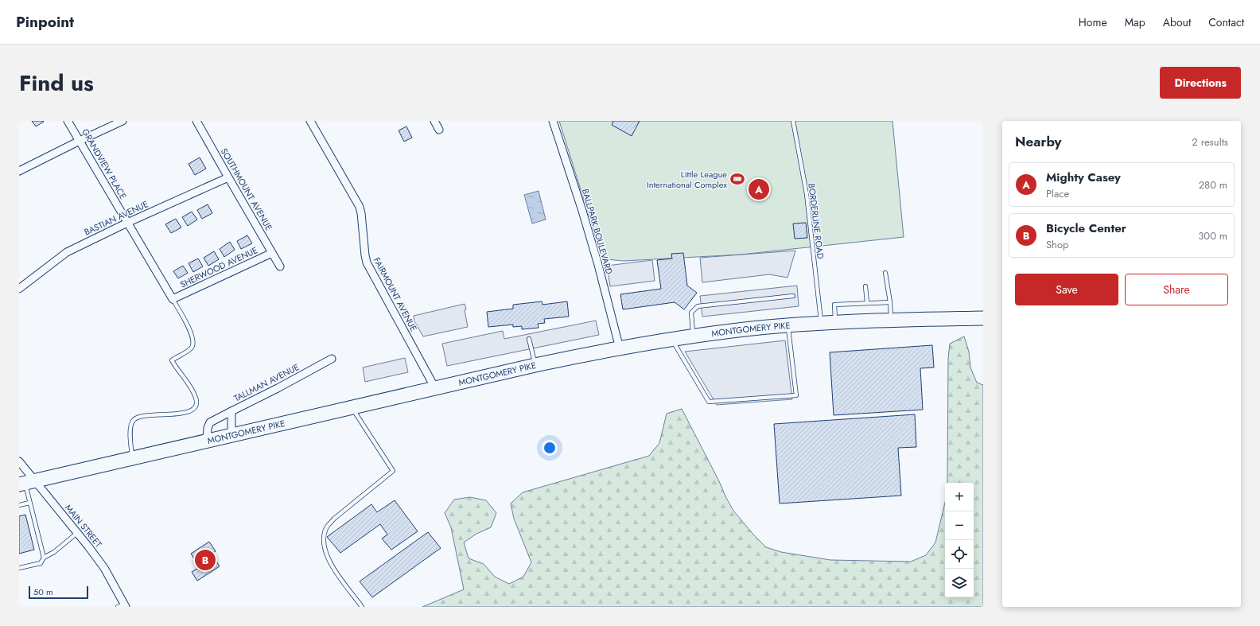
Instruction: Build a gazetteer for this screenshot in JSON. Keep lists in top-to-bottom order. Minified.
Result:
{"streets":{"highway":["MONTGOMERY PIKE"],"street":["GRANDVIEW PLACE","SOUTHMOUNT AVENUE","BASTIAN AVENUE","BALLPARK BOULEVARD","SHERWOOD AVENUE","FAIRMOUNT AVENUE","TALLMAN AVENUE","MAIN STREET"],"lane":["BORDERLINE ROAD"]},"crossings":[["GRANDVIEW PLACE","BASTIAN AVENUE"],["GRANDVIEW PLACE","SHERWOOD AVENUE"],["SOUTHMOUNT AVENUE","BASTIAN AVENUE"],["SOUTHMOUNT AVENUE","SHERWOOD AVENUE"],["BORDERLINE ROAD","MONTGOMERY PIKE"],["BALLPARK BOULEVARD","MONTGOMERY PIKE"],["FAIRMOUNT AVENUE","MONTGOMERY PIKE"],["MONTGOMERY PIKE","TALLMAN AVENUE"],["MONTGOMERY PIKE","MAIN STREET"]],"places":{"sports":["Little League International Complex"]},"scale_bar":"50 m","page":{"header":"Pinpoint","nav":["Home","Map","About","Contact"],"title":"Find us","buttons":["Directions",["Save","Share"]],"heading":["Nearby","2 results"],"list":[{"mark":"A","name":"Mighty Casey","note":"Place","value":"280 m"},{"mark":"B","name":"Bicycle Center","note":"Shop","value":"300 m"}],"pins":["A","B"],"map_buttons":["+","−"],"scale":"50 m"}}
